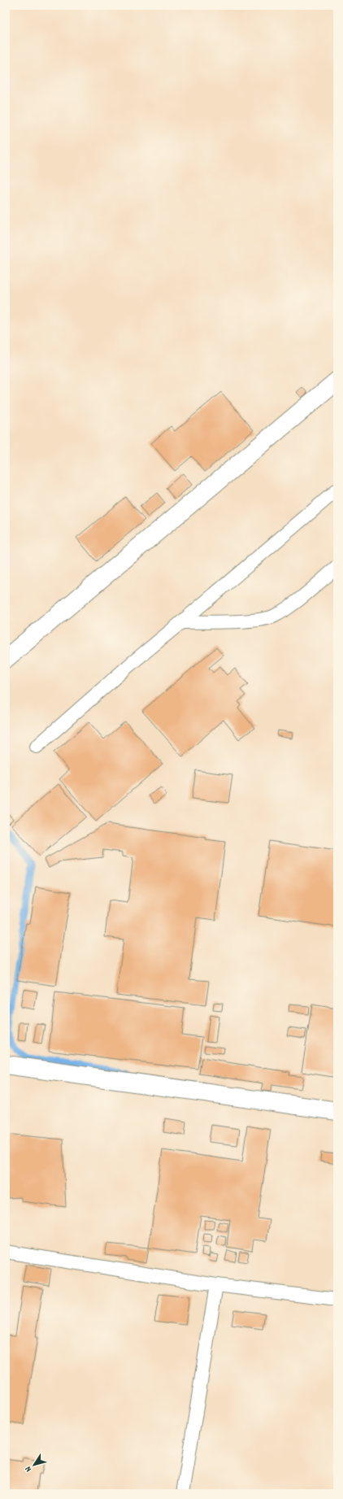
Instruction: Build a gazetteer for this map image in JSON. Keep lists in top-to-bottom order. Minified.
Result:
{"north":"bottom left"}
